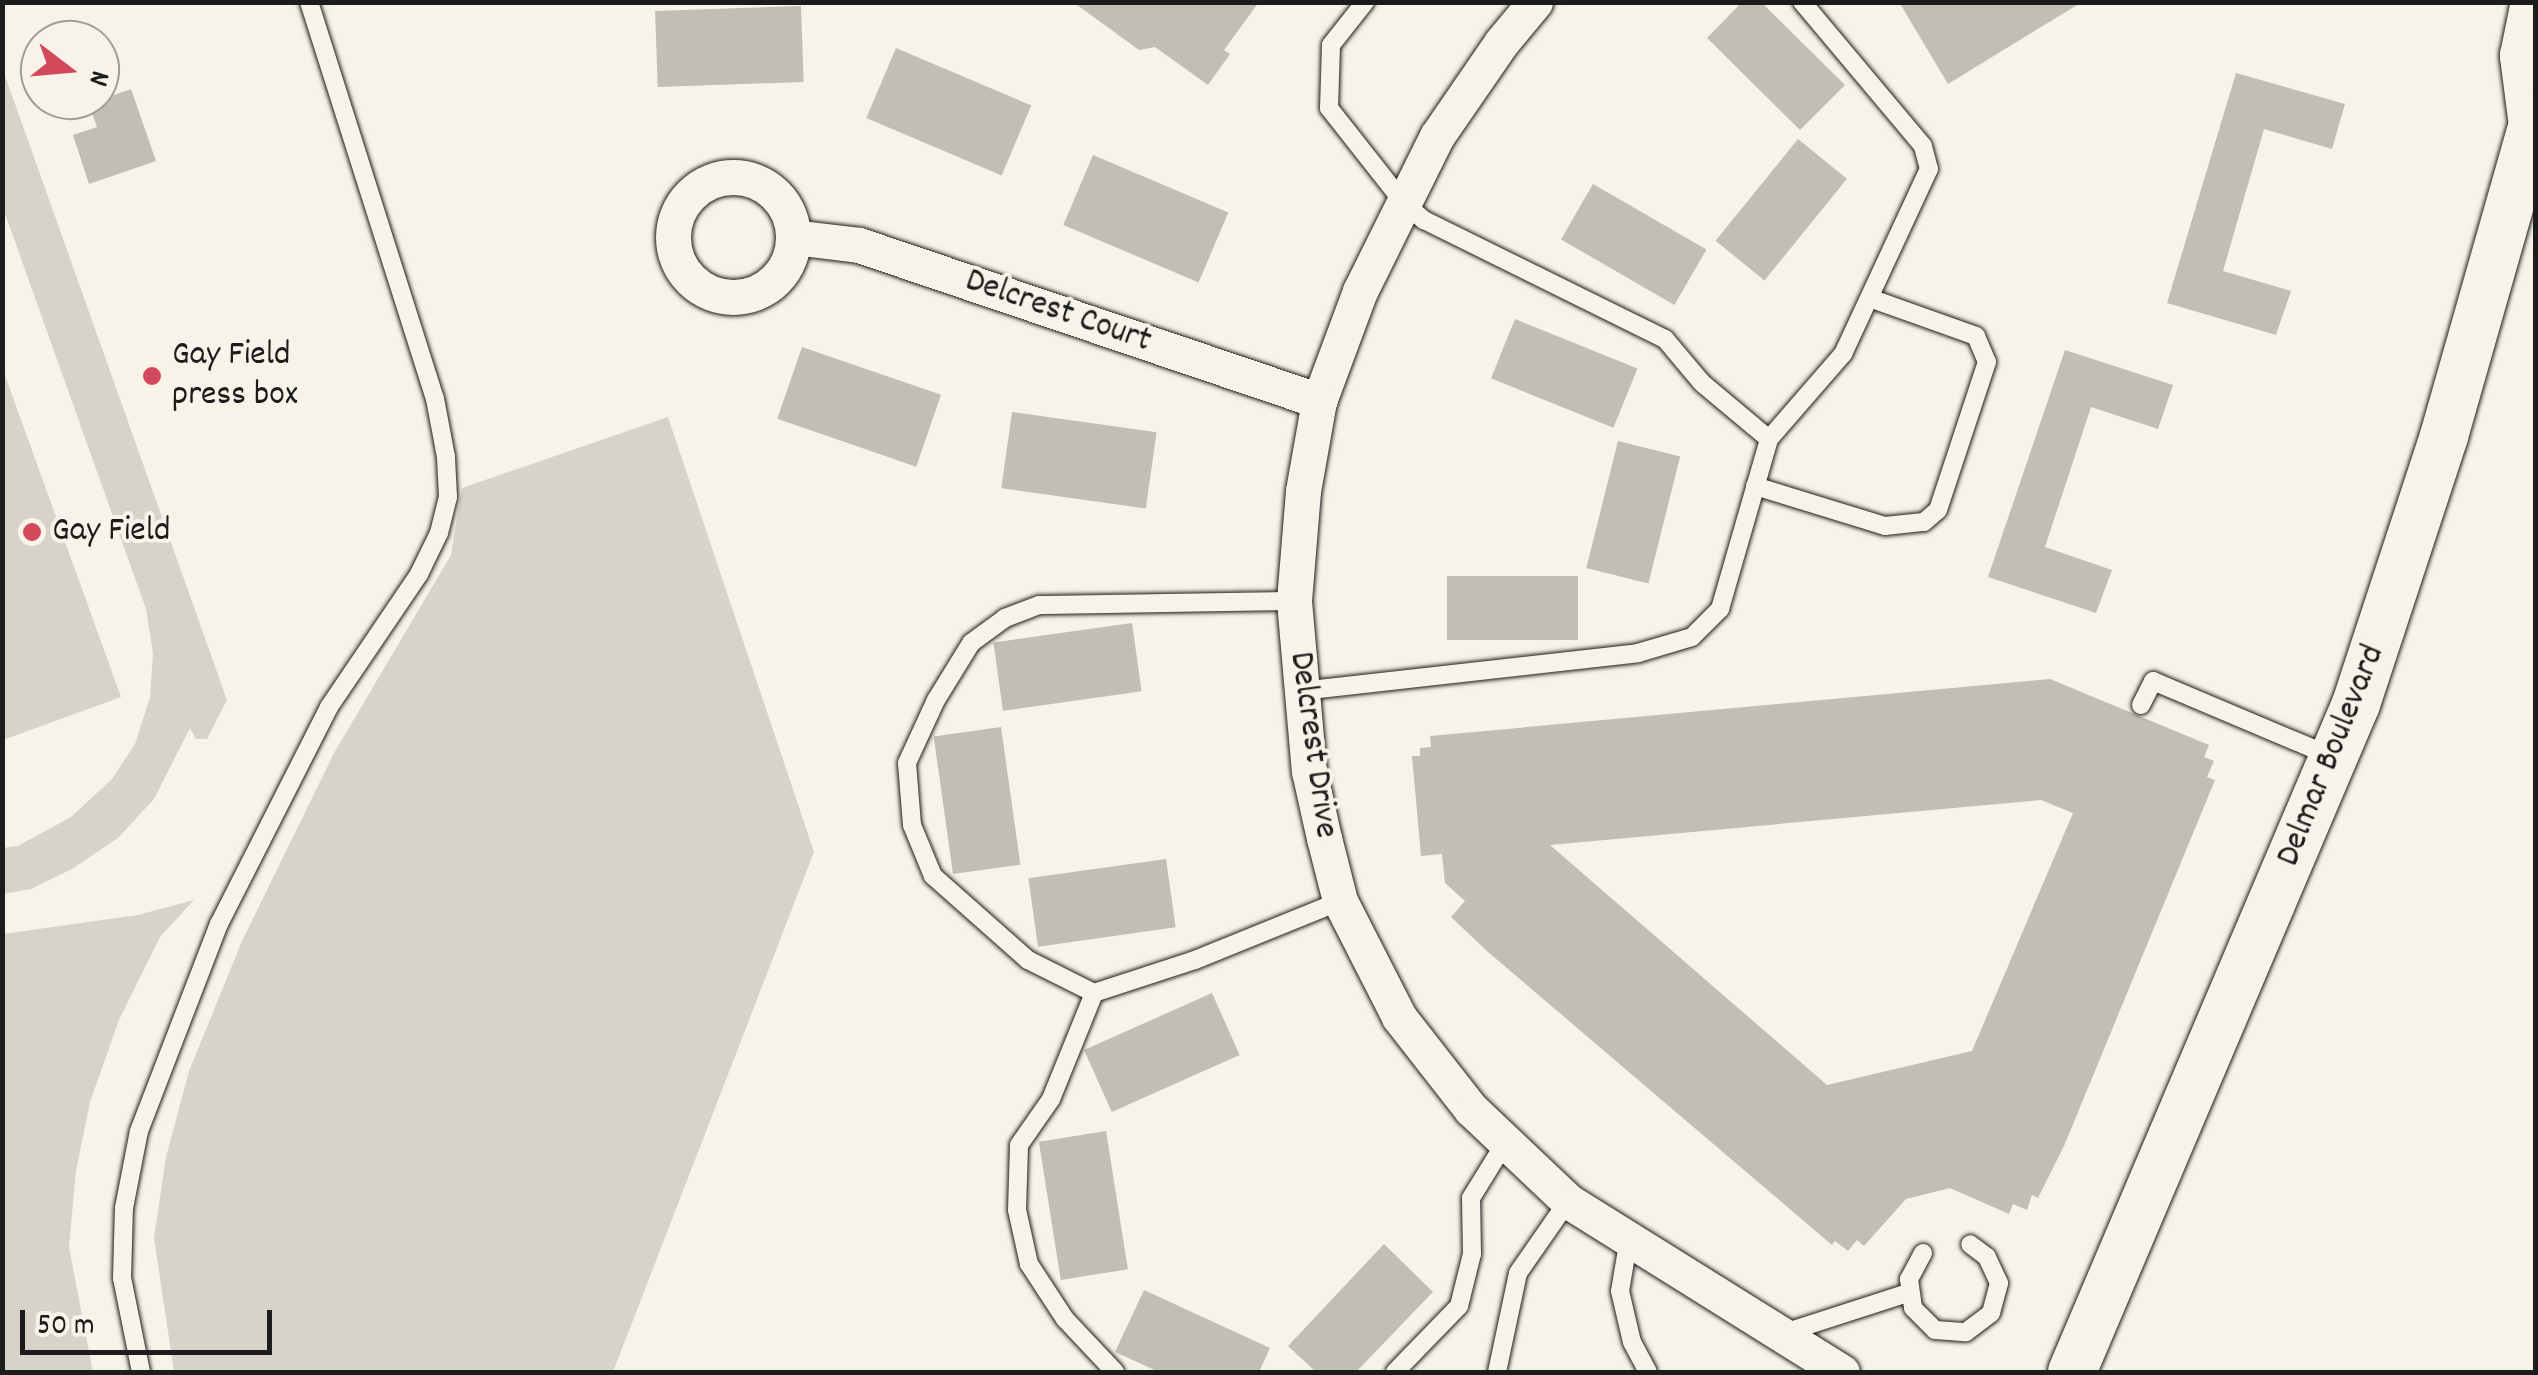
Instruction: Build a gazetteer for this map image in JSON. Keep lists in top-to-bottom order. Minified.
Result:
{"streets":{"main road":["Delmar Boulevard"],"street":["Delcrest Court","Delcrest Drive"]},"crossings":[["Delcrest Court","Delcrest Drive"]],"places":["Gay Field press box","Gay Field"],"scale_bar":"50 m","north":"right"}
